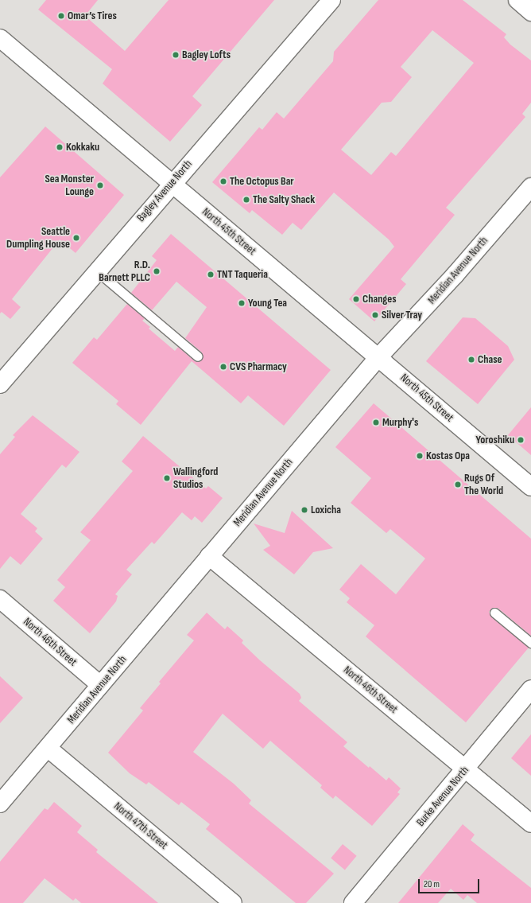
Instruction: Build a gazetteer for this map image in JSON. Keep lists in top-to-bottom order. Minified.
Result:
{"streets":{"street":["Bagley Avenue North","North 45th Street","Meridian Avenue North","North 46th Street","Burke Avenue North","North 47th Street"]},"crossings":[["Bagley Avenue North","North 45th Street"],["North 45th Street","Meridian Avenue North"],["Meridian Avenue North","North 46th Street"],["Meridian Avenue North","North 47th Street"],["North 46th Street","Burke Avenue North"]],"places":["Omar’s Tires","Bagley Lofts","Kokkaku","The Octopus Bar","Sea Monster Lounge","The Salty Shack","Seattle Dumpling House","R.D. Barnett PLLC","TNT Taqueria","Changes","Young Tea","Silver Tray","Chase","CVS Pharmacy","Murphy's","Yoroshiku","Kostas Opa","Wallingford Studios","Rugs Of The World","Loxicha"],"scale_bar":"20 m"}
